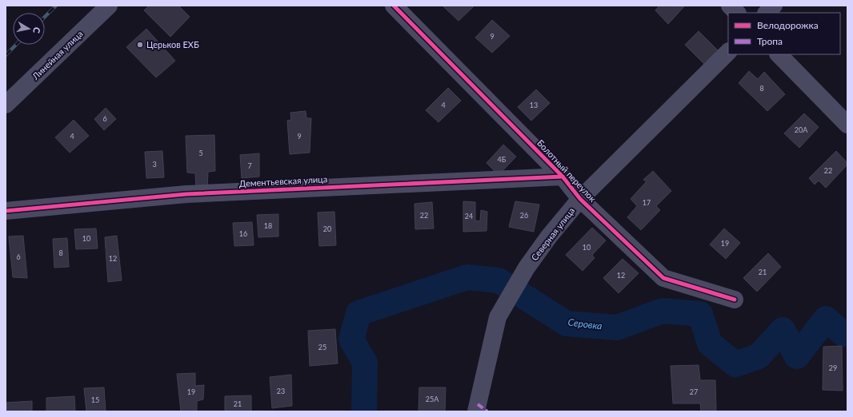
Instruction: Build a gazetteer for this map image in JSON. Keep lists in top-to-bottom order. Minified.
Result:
{"streets":{"street":["Линейная улица","Болотный переулок","Дементьевская улица","Северная улица"]},"crossings":[["Болотный переулок","Дементьевская улица"],["Болотный переулок","Северная улица"]],"water":["Серовка"],"places":["Церьков ЕХБ"],"house_numbers":["9","8","4","13","6","20А","4","9","5","4Б","3","7","22","17","22","26","24","18","20","16","10","19","10","8","6","12","21","12","25","29","23","19","27","25А","15","21"],"legend":["Велодорожка","Тропа"],"north":"right"}
